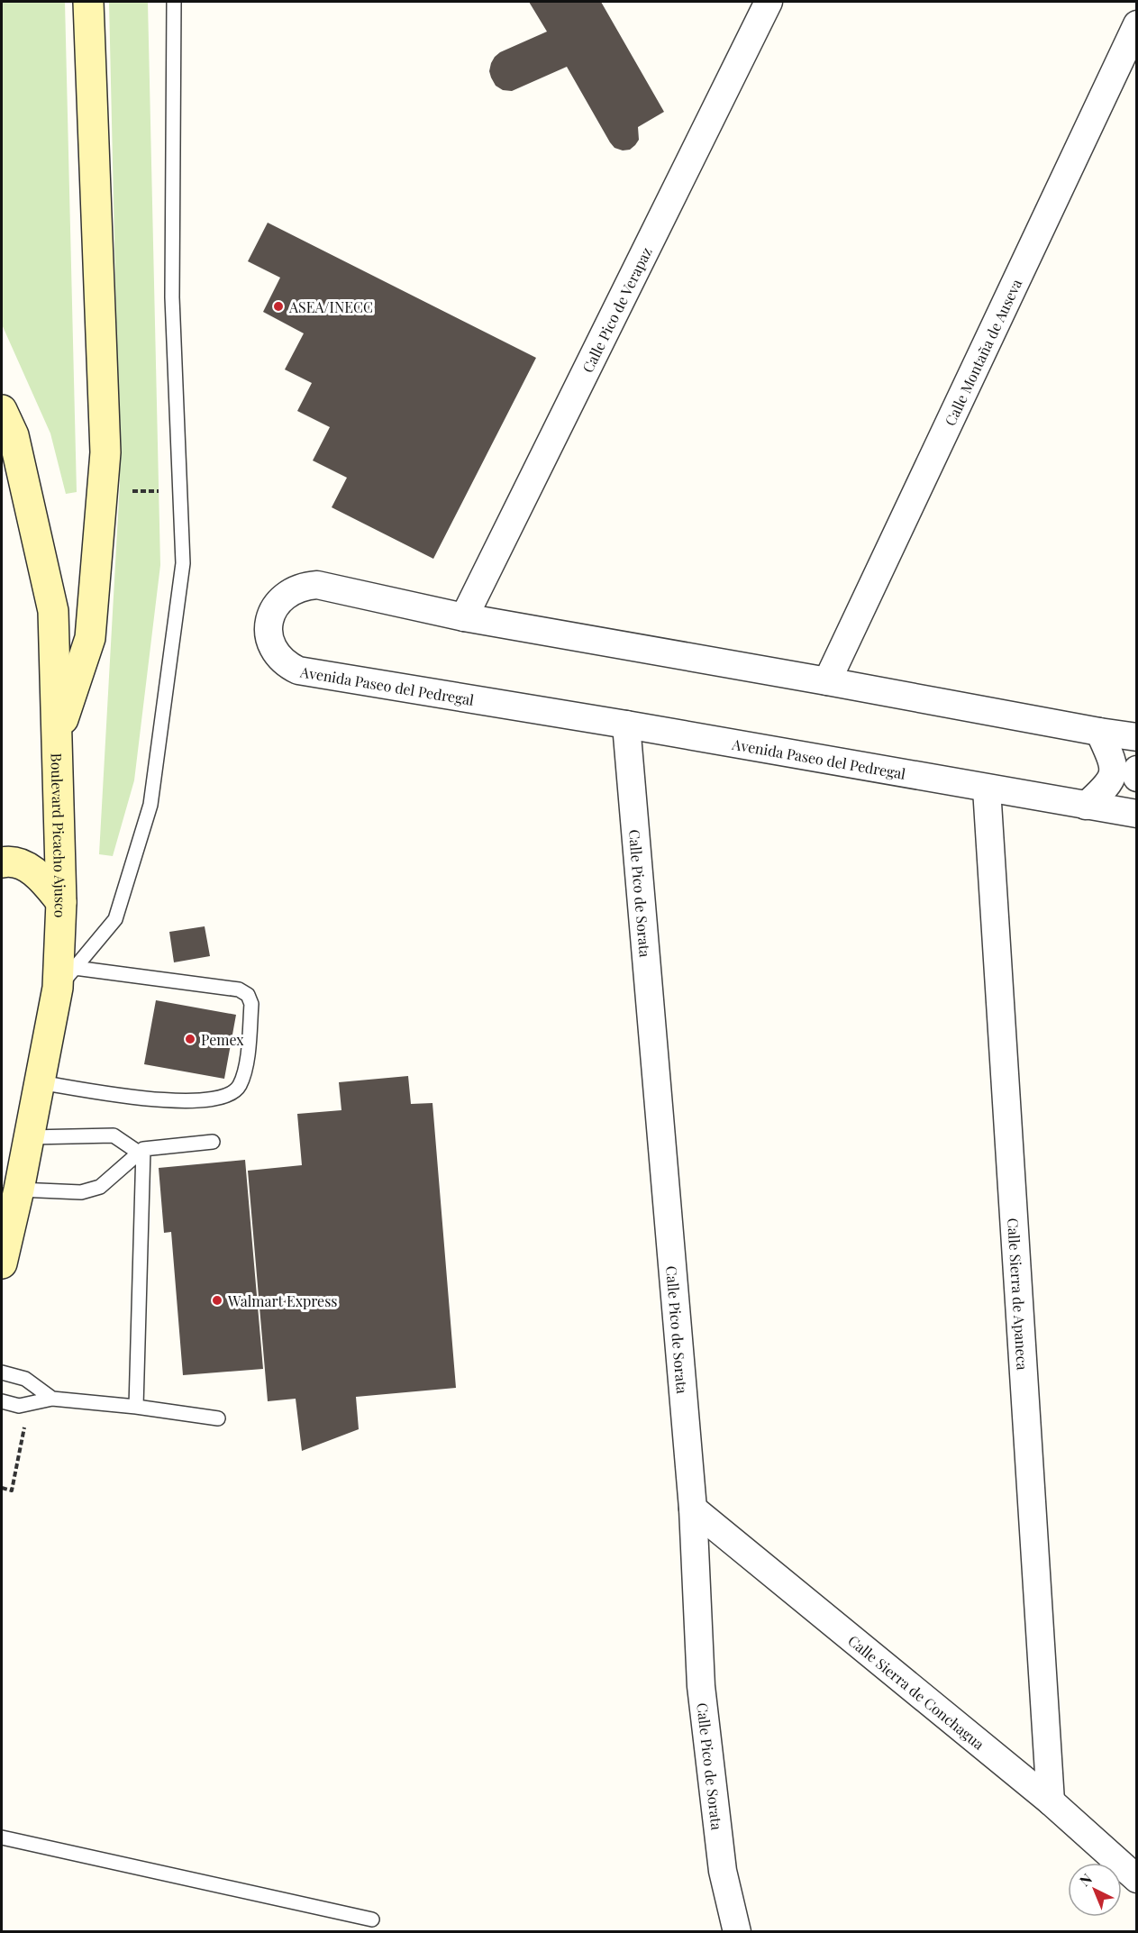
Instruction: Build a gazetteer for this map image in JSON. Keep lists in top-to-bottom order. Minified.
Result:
{"streets":{"main road":["Boulevard Picacho Ajusco"],"street":["Calle Pico de Verapaz","Calle Montaña de Auseva","Avenida Paseo del Pedregal","Calle Pico de Sorata","Calle Sierra de Apaneca","Calle Sierra de Conchagua"]},"crossings":[["Calle Pico de Verapaz","Avenida Paseo del Pedregal"],["Calle Montaña de Auseva","Avenida Paseo del Pedregal"],["Avenida Paseo del Pedregal","Calle Pico de Sorata"],["Avenida Paseo del Pedregal","Calle Sierra de Apaneca"],["Calle Pico de Sorata","Calle Sierra de Conchagua"],["Calle Sierra de Apaneca","Calle Sierra de Conchagua"]],"places":["ASEA/INECC","Pemex","Walmart Express"],"north":"top left"}
